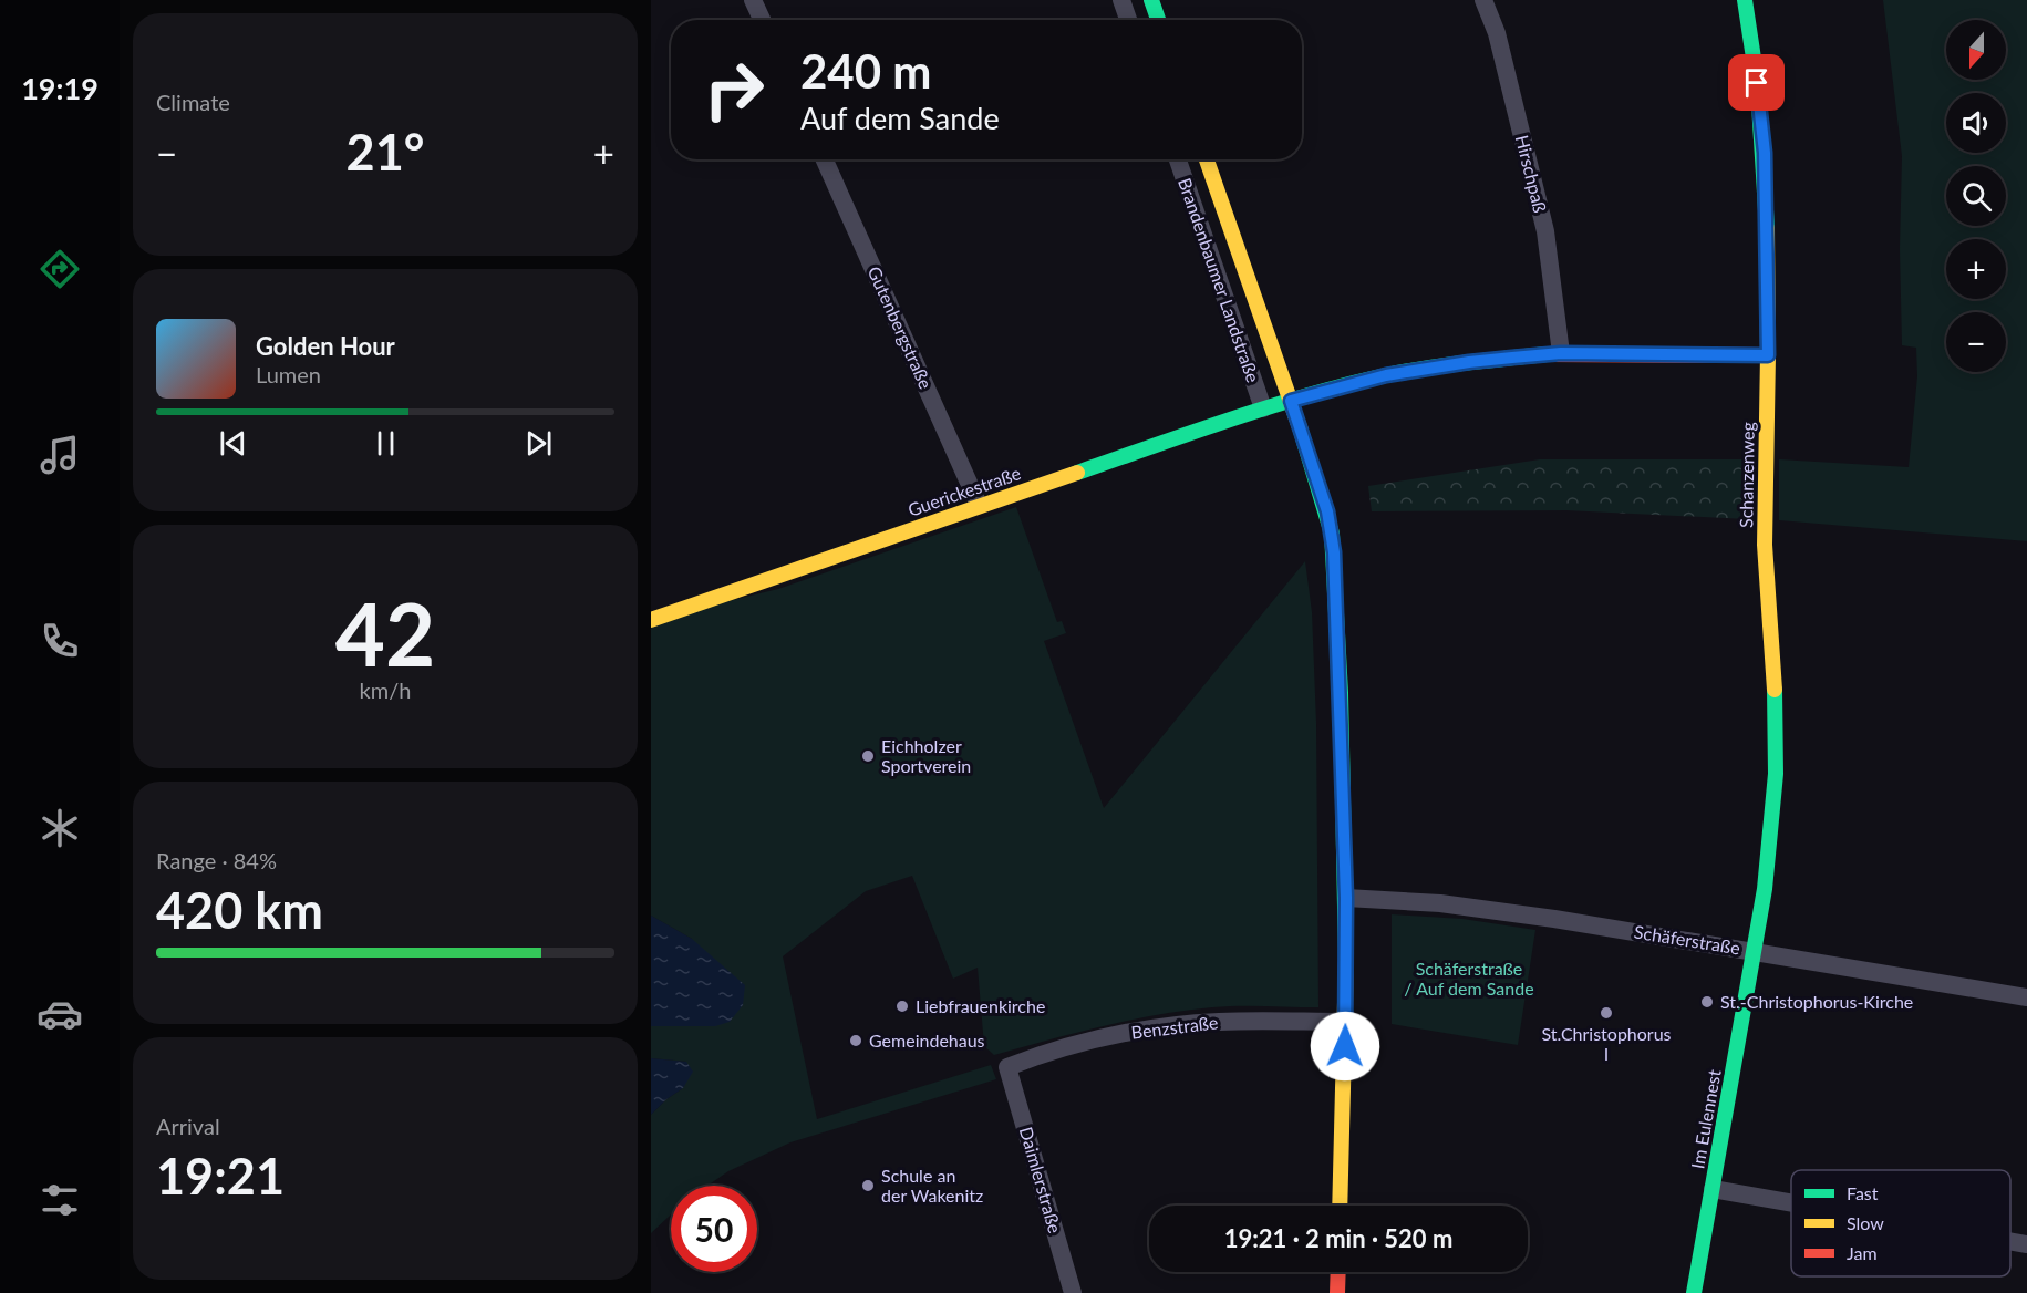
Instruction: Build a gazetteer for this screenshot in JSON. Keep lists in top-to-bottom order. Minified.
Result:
{"streets":{"street":["Hirschpaß","Brandenbaumer Landstraße","Gutenbergstraße","Schanzenweg","Guerickestraße","Schäferstraße","Benzstraße","Im Eulennest","Daimlerstraße"]},"crossings":[["Hirschpaß","Guerickestraße"],["Brandenbaumer Landstraße","Guerickestraße"],["Brandenbaumer Landstraße","Schäferstraße"],["Brandenbaumer Landstraße","Benzstraße"],["Gutenbergstraße","Guerickestraße"],["Schanzenweg","Guerickestraße"],["Schanzenweg","Schäferstraße"],["Schanzenweg","Im Eulennest"],["Schäferstraße","Im Eulennest"],["Benzstraße","Daimlerstraße"]],"parks":["Schäferstraße / Auf dem Sande"],"places":["Eichholzer Sportverein","St.-Christophorus-Kirche","Liebfrauenkirche","St.Christophorus I","Gemeindehaus","Schule an der Wakenitz"],"legend":["Fast","Slow","Jam"],"north":"bottom","page":{"tabs":"19:19","tile":["Climate",["42","km/h"],["Range · 84%","420 km"],["Arrival","19:21"]],"map_buttons":["+","−"],"turn":["240 m","Auf dem Sande"],"heat":["−","21°","+"],"song":["Golden Hour","Lumen"],"limit":"50","trip":"19:21 · 2 min · 520 m"}}
